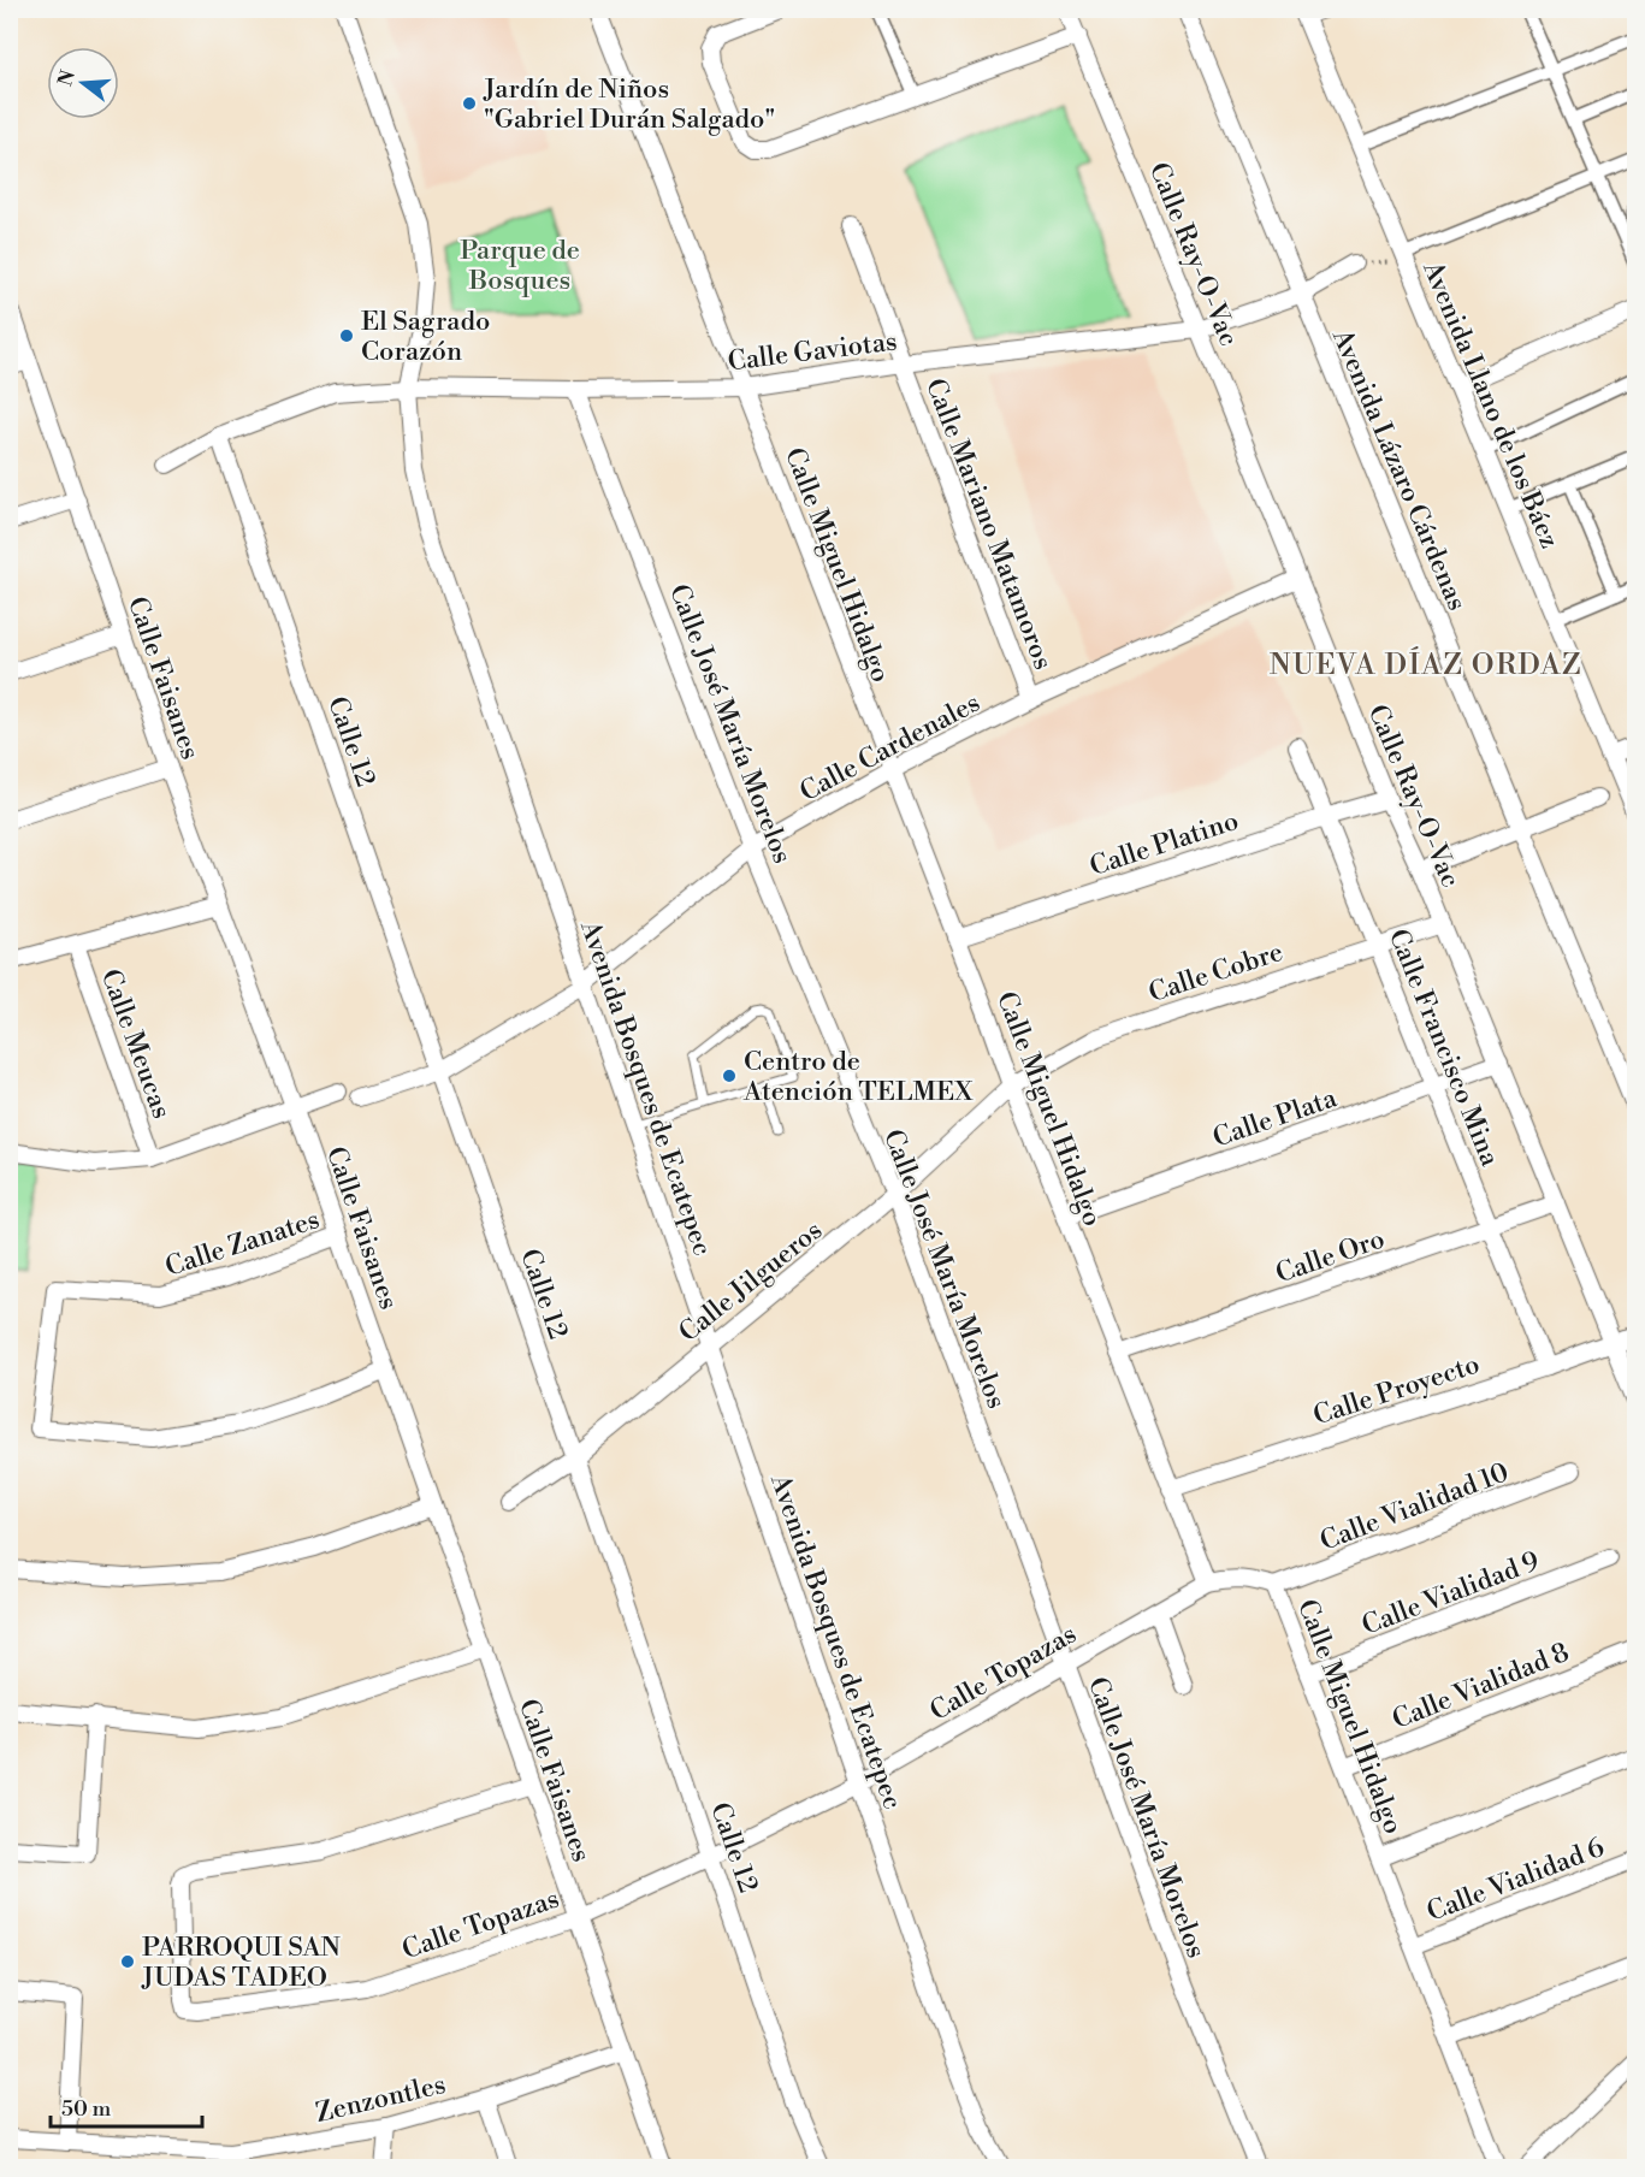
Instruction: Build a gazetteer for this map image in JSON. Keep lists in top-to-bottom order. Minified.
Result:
{"streets":{"street":["Calle Ray-O-Vac","Calle Gaviotas","Avenida Llano de los Báez","Avenida Lázaro Cárdenas","Calle Mariano Matamoros","Calle Miguel Hidalgo","Calle Faisanes","Calle José María Morelos","Calle 12","Calle Cardenales","Calle Platino","Calle Cobre","Calle Meucas","Calle Francisco Mina","Avenida Bosques de Ecatepec","Calle Plata","Calle Zanates","Calle Oro","Calle Jilgueros","Calle Proyecto","Calle Vialidad 10","Calle Vialidad 9","Calle Topazas","Calle Vialidad 8","Calle Vialidad 6","Zenzontles"]},"crossings":[["Calle Ray-O-Vac","Calle Gaviotas"],["Calle Ray-O-Vac","Calle Cardenales"],["Calle Ray-O-Vac","Calle Platino"],["Calle Ray-O-Vac","Calle Cobre"],["Calle Ray-O-Vac","Calle Plata"],["Calle Ray-O-Vac","Calle Oro"],["Calle Ray-O-Vac","Calle Proyecto"],["Calle Gaviotas","Avenida Lázaro Cárdenas"],["Calle Gaviotas","Calle Mariano Matamoros"],["Calle Gaviotas","Calle Miguel Hidalgo"],["Calle Gaviotas","Calle José María Morelos"],["Calle Gaviotas","Calle 12"],["Calle Gaviotas","Avenida Bosques de Ecatepec"],["Calle Mariano Matamoros","Calle Cardenales"],["Calle Miguel Hidalgo","Calle Cardenales"],["Calle Miguel Hidalgo","Calle Platino"],["Calle Miguel Hidalgo","Calle Cobre"],["Calle Miguel Hidalgo","Calle Plata"],["Calle Miguel Hidalgo","Calle Oro"],["Calle Miguel Hidalgo","Calle Jilgueros"],["Calle Miguel Hidalgo","Calle Proyecto"],["Calle Miguel Hidalgo","Calle Vialidad 10"],["Calle Miguel Hidalgo","Calle Vialidad 9"],["Calle Miguel Hidalgo","Calle Topazas"],["Calle Miguel Hidalgo","Calle Vialidad 8"],["Calle Miguel Hidalgo","Calle Vialidad 6"],["Calle Faisanes","Calle Cardenales"],["Calle Faisanes","Calle Zanates"],["Calle Faisanes","Calle Topazas"],["Calle Faisanes","Zenzontles"],["Calle José María Morelos","Calle Cardenales"],["Calle José María Morelos","Calle Jilgueros"],["Calle José María Morelos","Calle Topazas"],["Calle 12","Calle Cardenales"],["Calle 12","Calle Jilgueros"],["Calle 12","Calle Topazas"],["Calle Cardenales","Calle Meucas"],["Calle Cardenales","Avenida Bosques de Ecatepec"],["Calle Platino","Calle Francisco Mina"],["Calle Cobre","Calle Francisco Mina"],["Calle Cobre","Calle Jilgueros"],["Calle Francisco Mina","Calle Plata"],["Calle Francisco Mina","Calle Oro"],["Calle Francisco Mina","Calle Proyecto"],["Avenida Bosques de Ecatepec","Calle Jilgueros"],["Avenida Bosques de Ecatepec","Calle Topazas"]],"districts":["NUEVA DÍAZ ORDAZ"],"parks":["Parque de Bosques"],"places":["Jardín de Niños \"Gabriel Durán Salgado\"","El Sagrado Corazón","Centro de Atención TELMEX","PARROQUI SAN JUDAS TADEO"],"scale_bar":"50 m","north":"left"}
